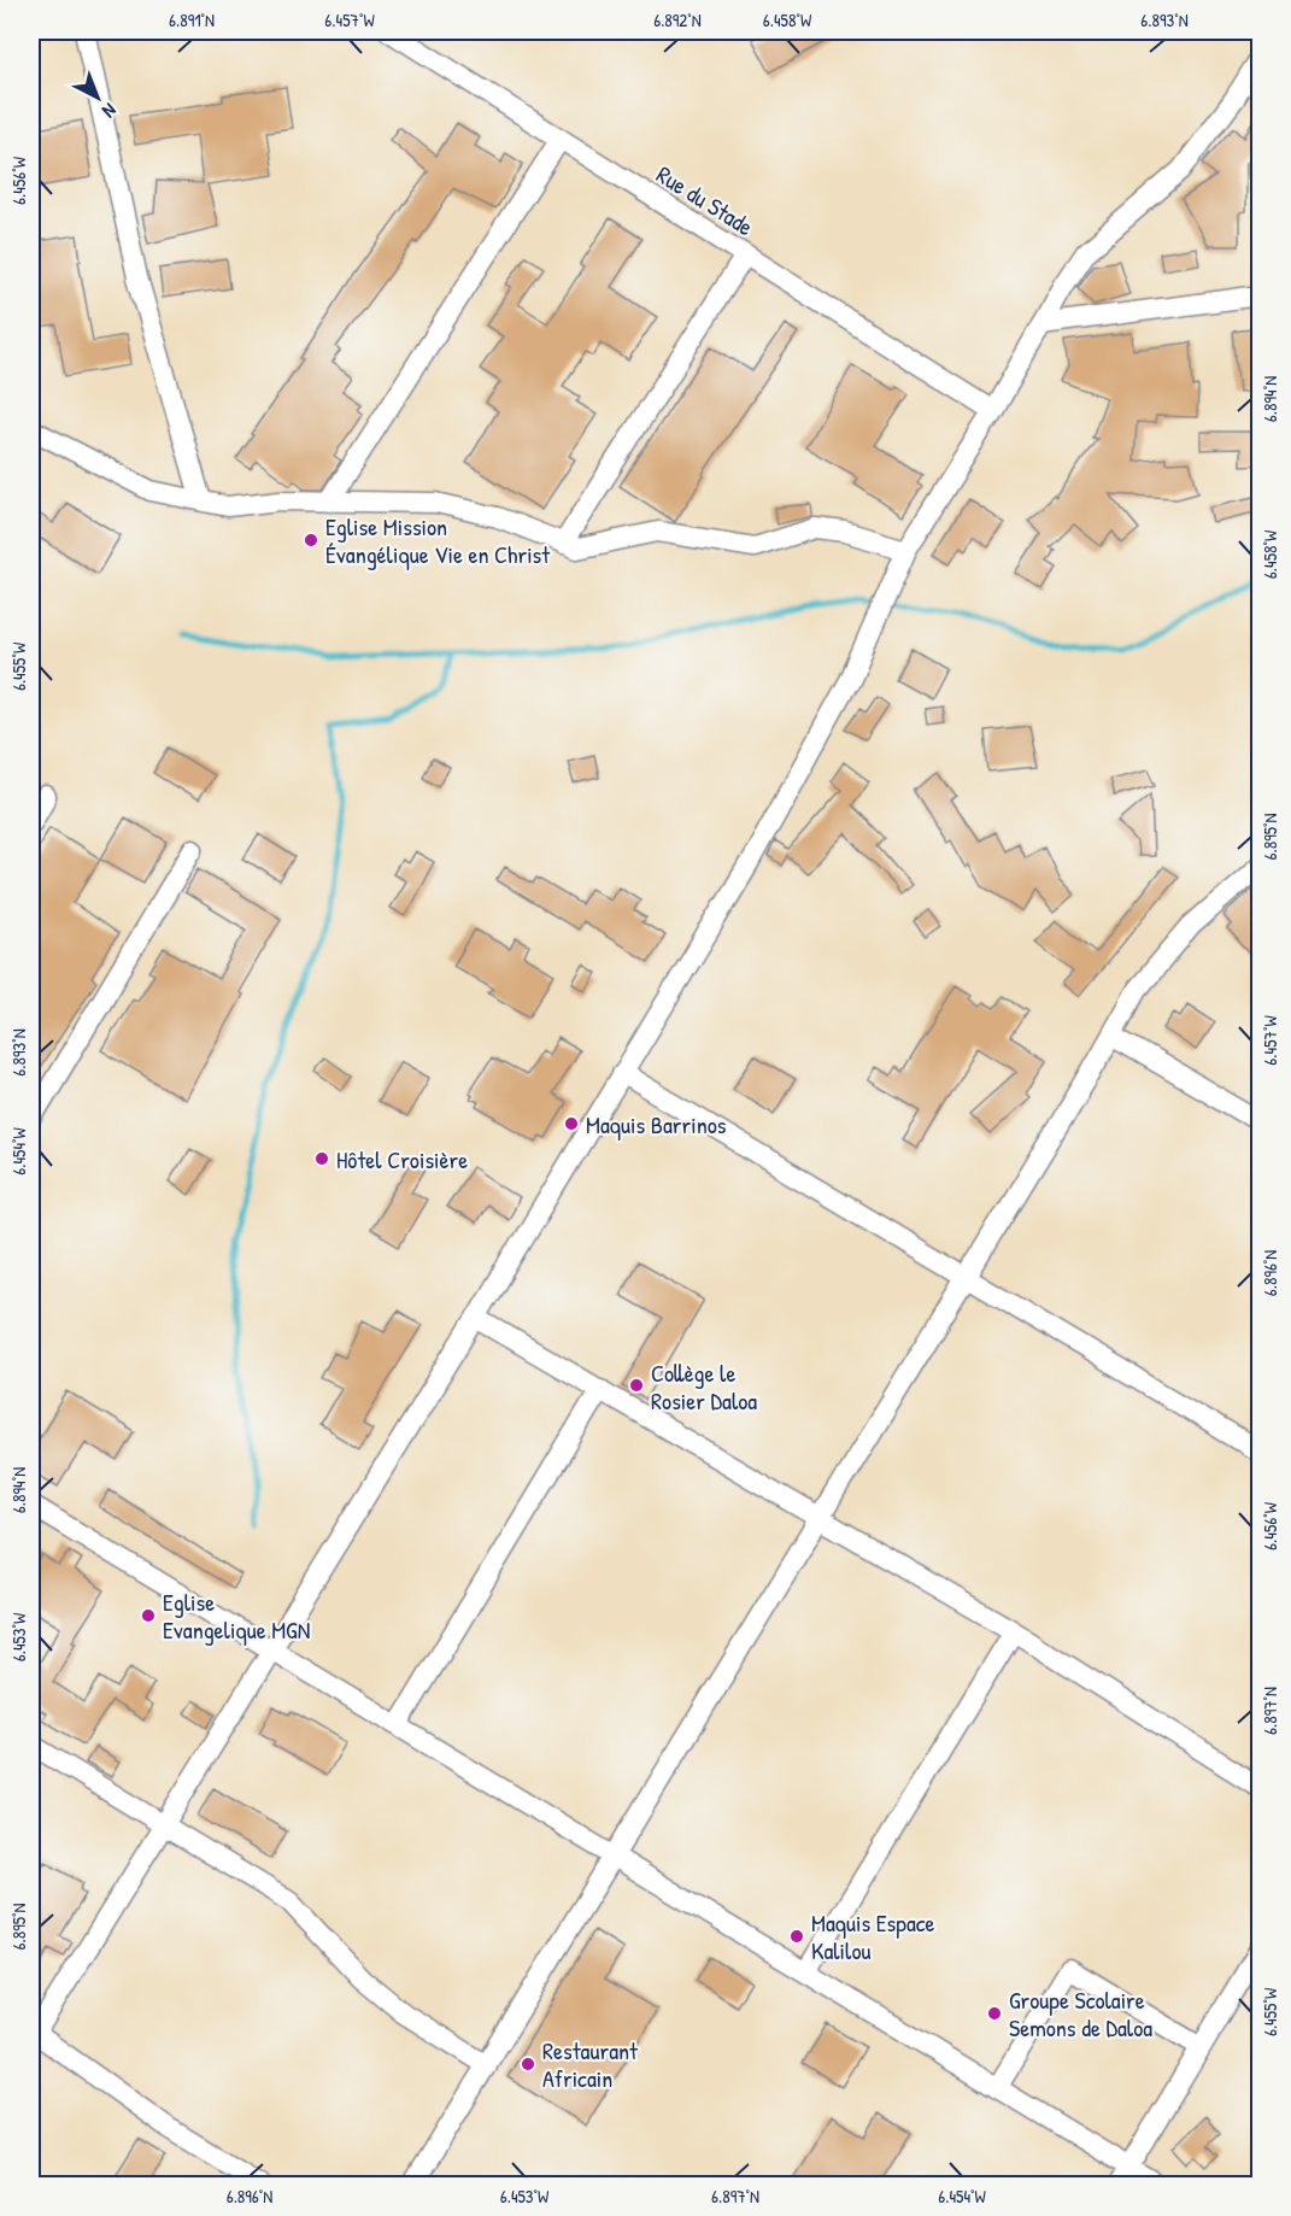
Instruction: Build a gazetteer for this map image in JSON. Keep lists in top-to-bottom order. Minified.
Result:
{"streets":{"street":["Rue du Stade"]},"places":["Eglise Mission Évangélique Vie en Christ","Maquis Barrinos","Hôtel Croisière","Collège le Rosier Daloa","Eglise Evangelique MGN","Maquis Espace Kalilou","Groupe Scolaire Semons de Daloa","Restaurant Africain"],"north":"bottom right","coordinates":["6.891°N","6.457°W","6.892°N","6.458°W","6.893°N","6.456°W","6.894°N","6.455°W","6.895°N","6.454°W","6.896°N","6.453°W","6.897°N"]}
